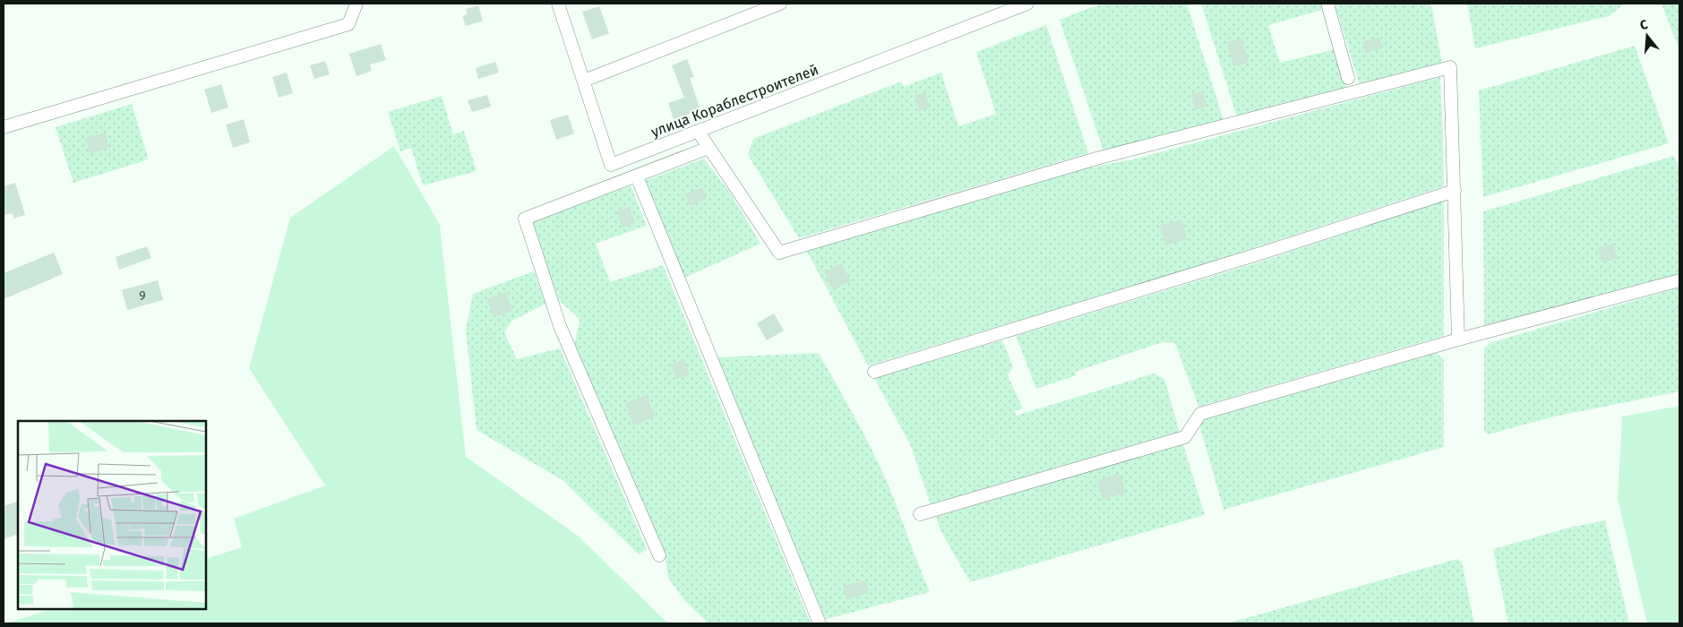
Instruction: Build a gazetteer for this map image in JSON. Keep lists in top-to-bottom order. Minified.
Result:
{"streets":{"street":["улица Кораблестроителей"]},"house_numbers":["9"],"north":"top"}
